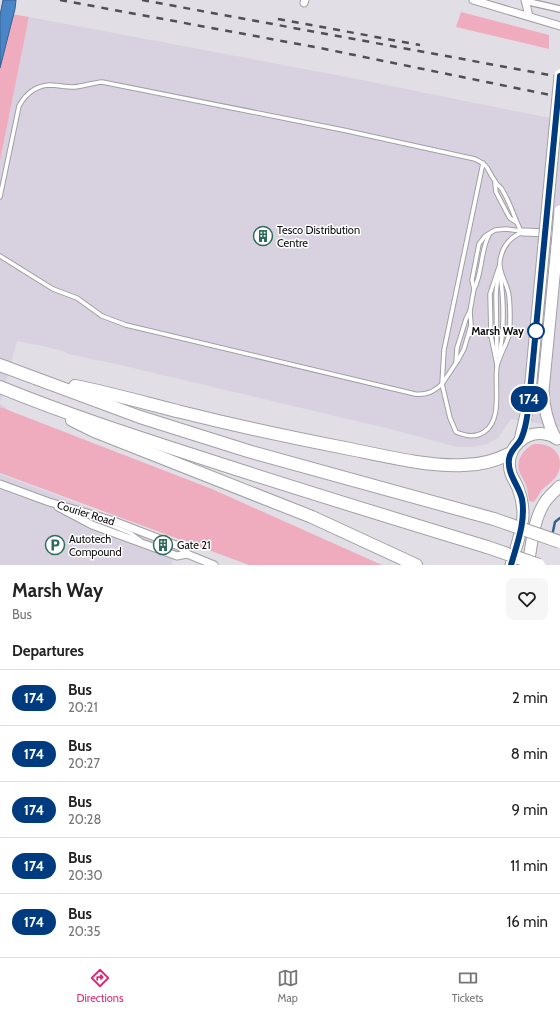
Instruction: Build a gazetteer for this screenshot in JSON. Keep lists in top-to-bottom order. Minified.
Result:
{"streets":{"street":["Courier Road"]},"places":{"building":["Tesco Distribution Centre","Gate 21"],"other":["Marsh Way"],"parking":["Autotech Compound"]},"lines":["bus line 174"],"page":{"on_map":"174","heading":[["Marsh Way","Bus"],"Departures"],"list":[{"mark":"174","name":"Bus","note":"20:21","value":"2 min"},{"mark":"174","name":"Bus","note":"20:27","value":"8 min"},{"mark":"174","name":"Bus","note":"20:28","value":"9 min"},{"mark":"174","name":"Bus","note":"20:30","value":"11 min"},{"mark":"174","name":"Bus","note":"20:35","value":"16 min"}],"tabs":["Directions","Map","Tickets"]}}
